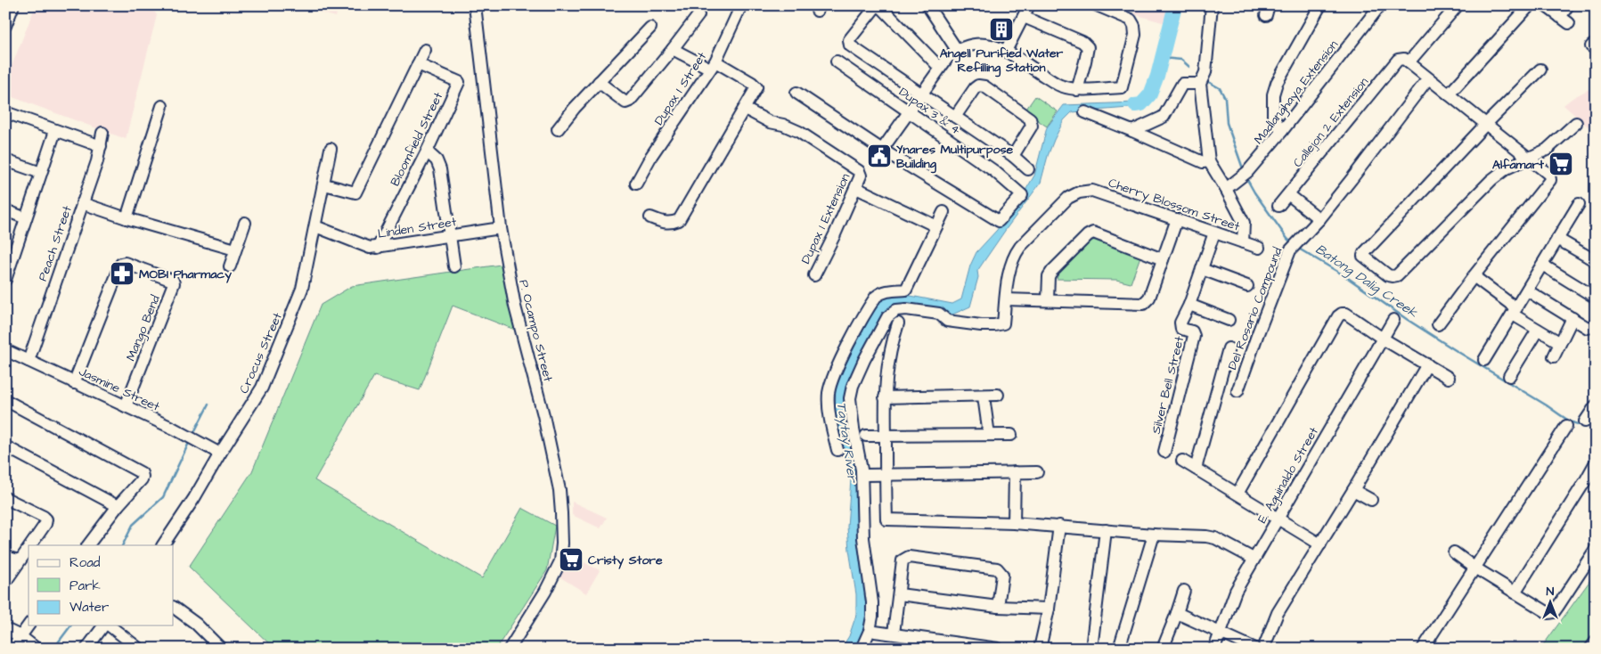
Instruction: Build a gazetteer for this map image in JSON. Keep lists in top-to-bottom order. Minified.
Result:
{"streets":{"street":["Dupax I Street","Madlanghaya Extension","Dupax 3 & 4","Callejon 2 Extension","Bloomfield Street","Cherry Blossom Street","Dupax 1 Extension","Linden Street","Peach Street","Del Rosario Compound","Mango Bend","P. Ocampo Street","Crocus Street","Silver Bell Street","Jasmine Street","E. Aguinaldo Street"]},"crossings":[["Bloomfield Street","Linden Street"],["Cherry Blossom Street","Silver Bell Street"],["Linden Street","P. Ocampo Street"],["Linden Street","Crocus Street"],["Peach Street","Jasmine Street"],["Mango Bend","Jasmine Street"],["Crocus Street","Jasmine Street"]],"water":["Batong Dalig Creek","Taytay River"],"places":{"building":["Angell Purified Water Refilling Station"],"public building":["Ynares Multipurpose Building"],"supermarket":["Alfamart","Cristy Store"],"pharmacy":["MOBI Pharmacy"]},"legend":["Road","Park","Water"],"north":"top"}
